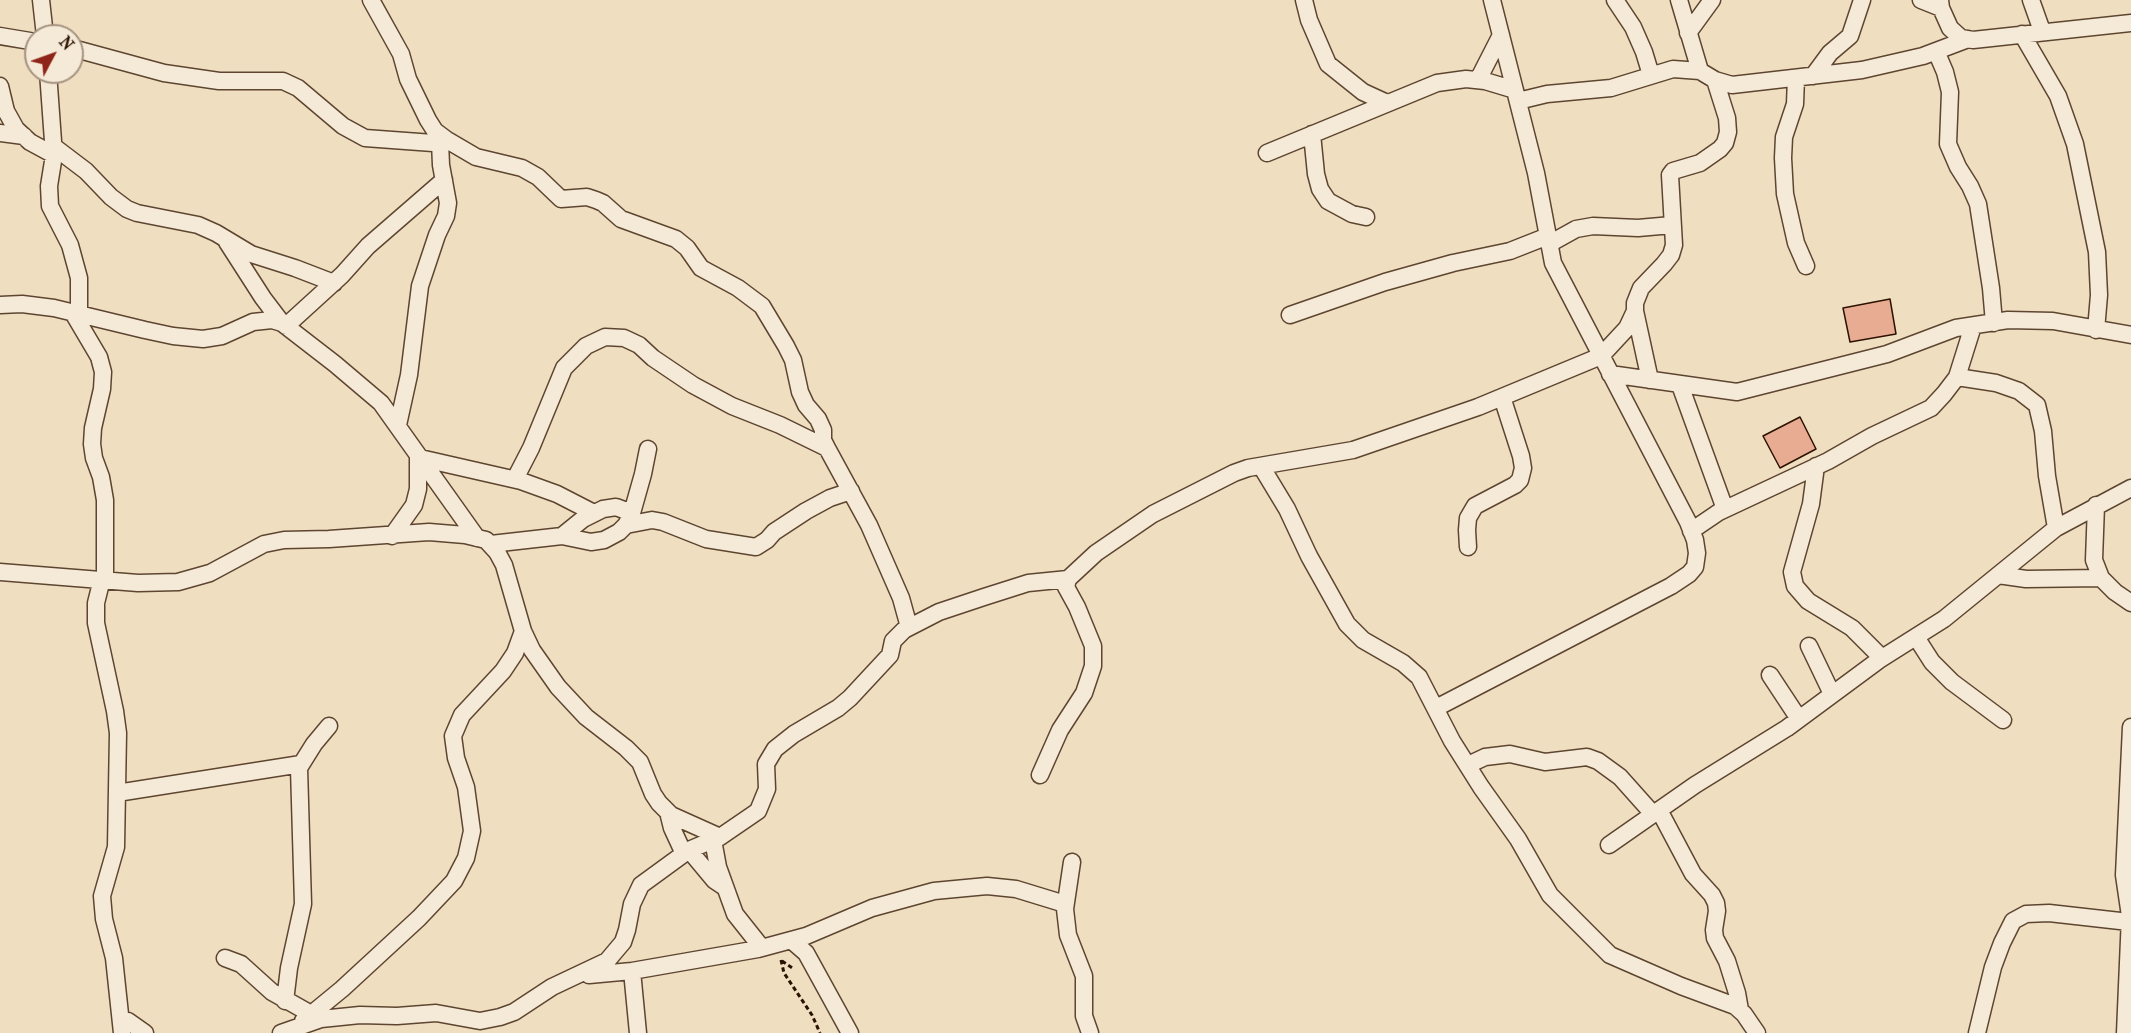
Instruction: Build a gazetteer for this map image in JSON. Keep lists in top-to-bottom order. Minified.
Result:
{"north":"top right"}
